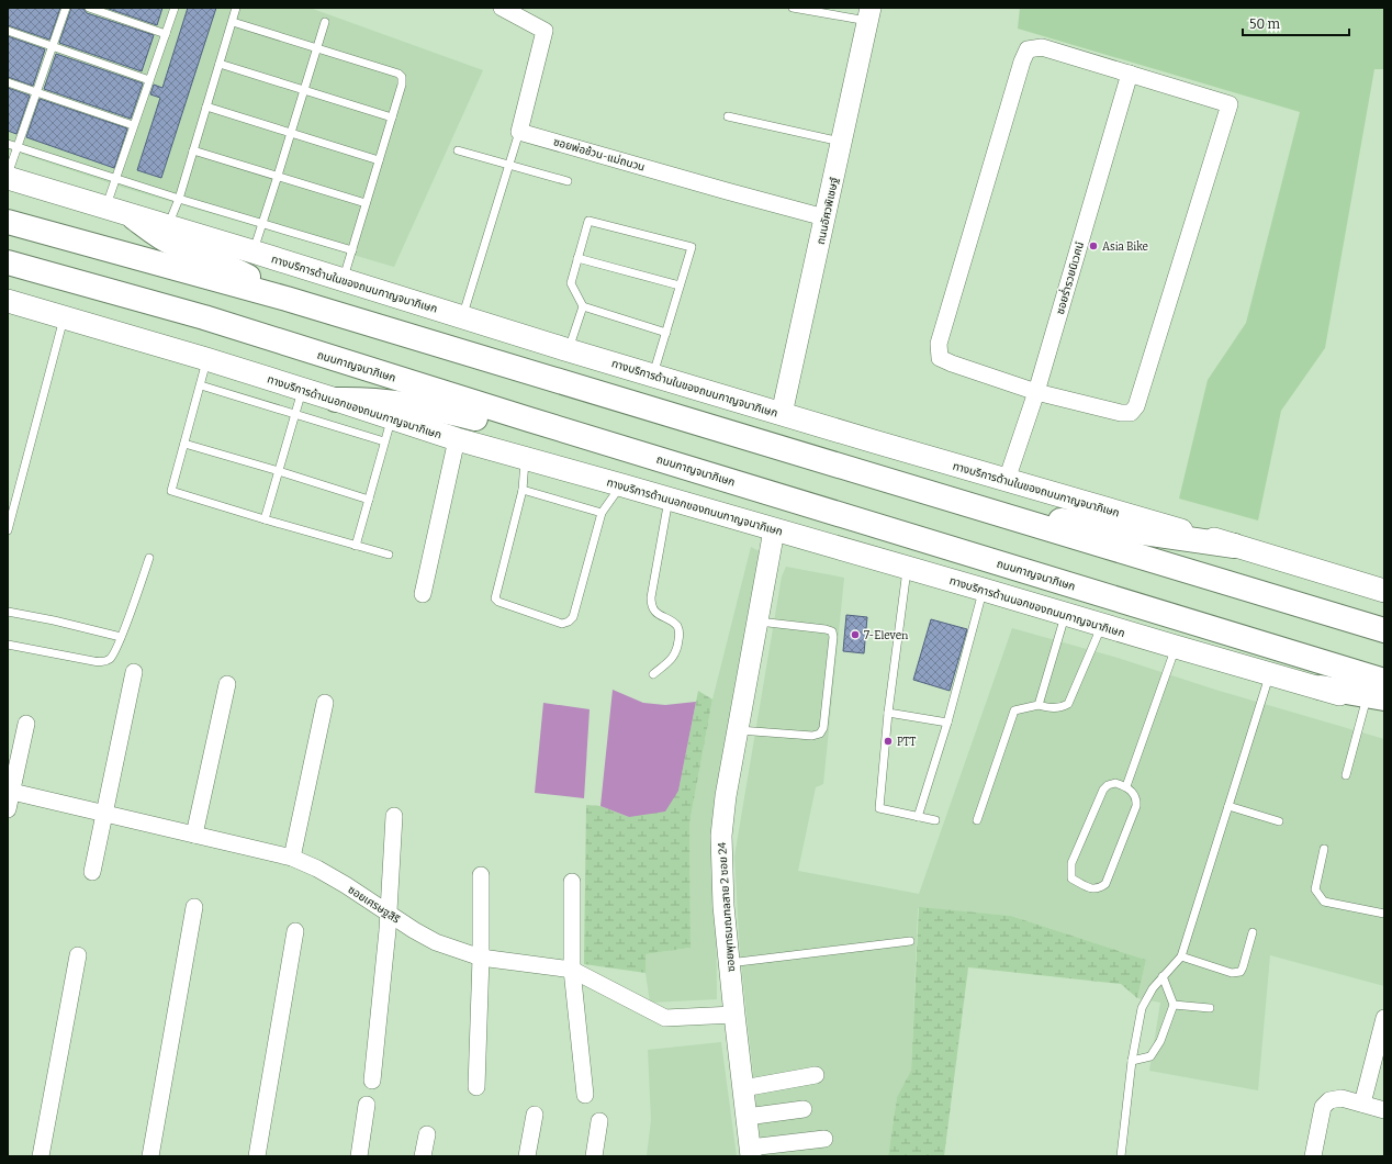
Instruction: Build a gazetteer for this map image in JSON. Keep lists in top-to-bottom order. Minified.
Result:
{"streets":{"highway":["ถนนกาญจนาภิเษก"],"main road":["ทางบริการด้านในของถนนกาญจนาภิเษก","ทางบริการด้านนอกของถนนกาญจนาภิเษก"],"street":["ซอยพ่อช้วน-แม่ถนวน","ถนนอัศวพิเชษฐ์","ซอยร่ำรวยนิเวศน์","ซอยเศรษฐสิริ","ซอยพุทธมณฑลสาย 2 ซอย 24"]},"crossings":[["ซอยพ่อช้วน-แม่ถนวน","ถนนอัศวพิเชษฐ์"],["ถนนอัศวพิเชษฐ์","ทางบริการด้านในของถนนกาญจนาภิเษก"],["ซอยร่ำรวยนิเวศน์","ทางบริการด้านในของถนนกาญจนาภิเษก"],["ทางบริการด้านนอกของถนนกาญจนาภิเษก","ซอยพุทธมณฑลสาย 2 ซอย 24"],["ซอยเศรษฐสิริ","ซอยพุทธมณฑลสาย 2 ซอย 24"]],"places":["Asia Bike","7-Eleven","PTT"],"scale_bar":"50 m"}
